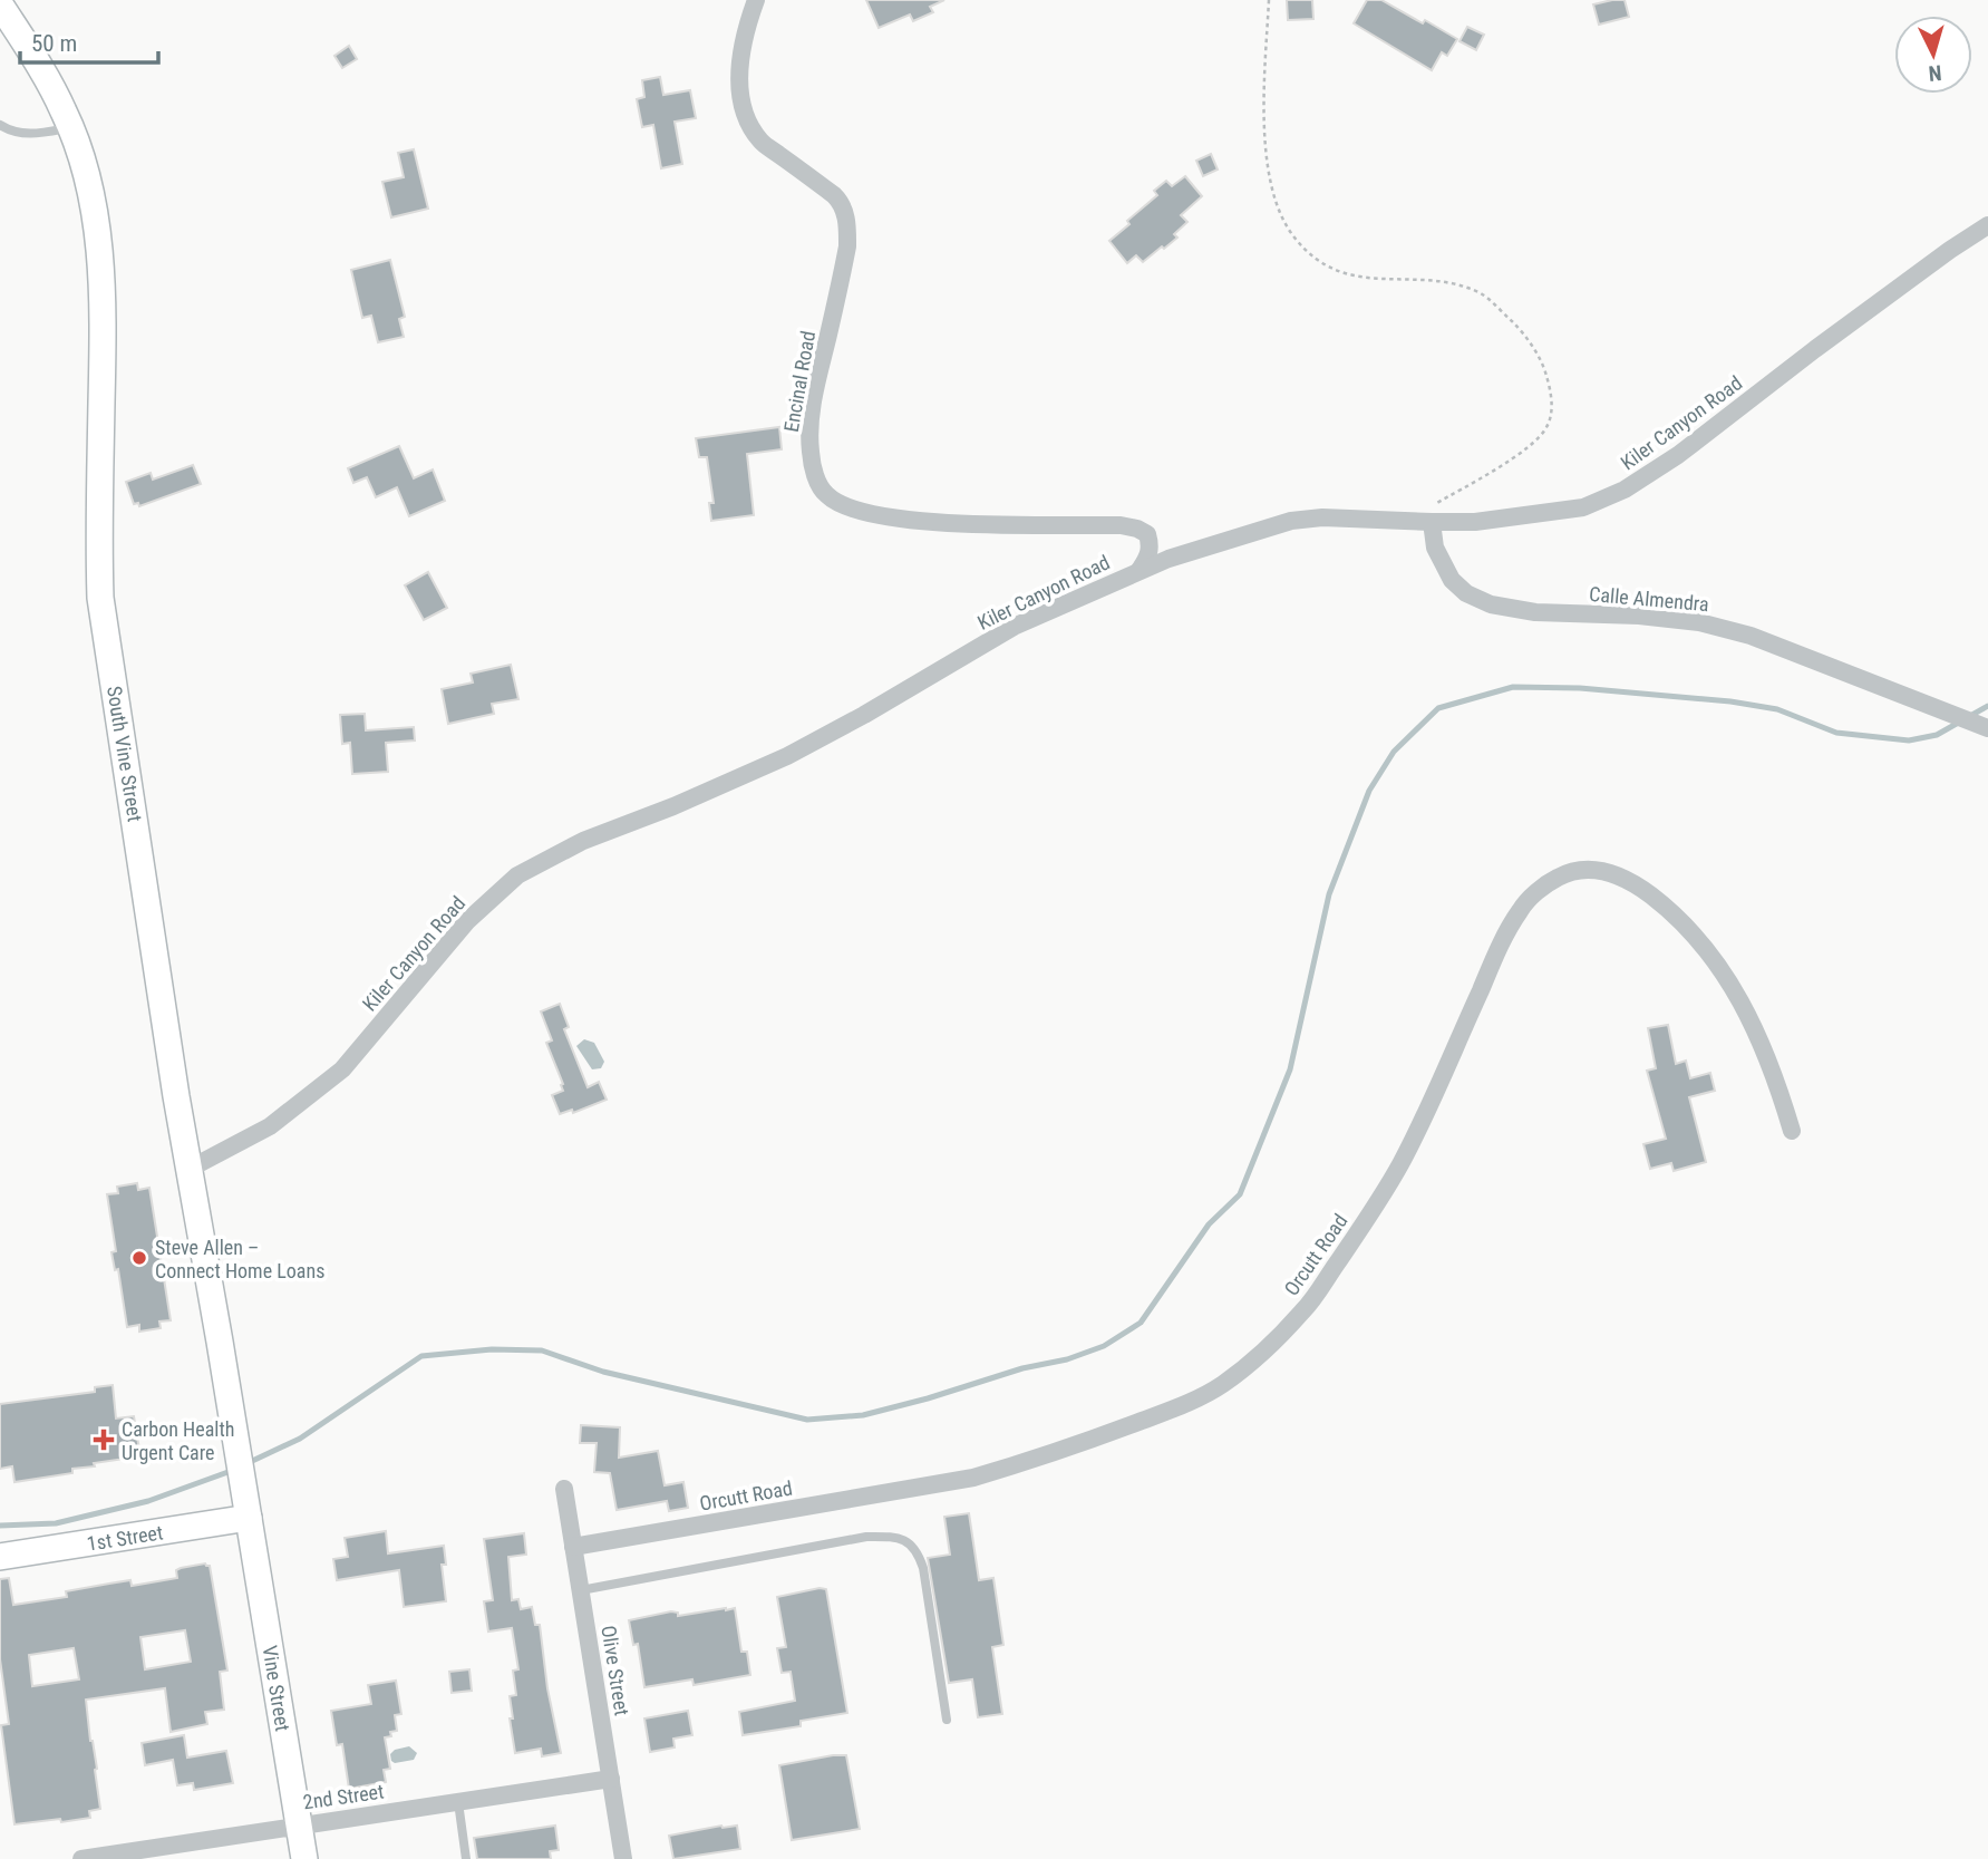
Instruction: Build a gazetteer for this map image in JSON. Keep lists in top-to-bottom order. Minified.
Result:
{"streets":{"street":["Encinal Road","Kiler Canyon Road","Calle Almendra","South Vine Street","Orcutt Road","1st Street","Olive Street","Vine Street","2nd Street"]},"crossings":[["Encinal Road","Kiler Canyon Road"],["Kiler Canyon Road","Calle Almendra"],["Kiler Canyon Road","South Vine Street"],["South Vine Street","1st Street"],["South Vine Street","Vine Street"],["Orcutt Road","Olive Street"],["1st Street","Vine Street"],["Olive Street","2nd Street"],["Vine Street","2nd Street"]],"places":{"other":["Steve Allen – Connect Home Loans"],"health":["Carbon Health Urgent Care"]},"scale_bar":"50 m","north":"bottom"}
